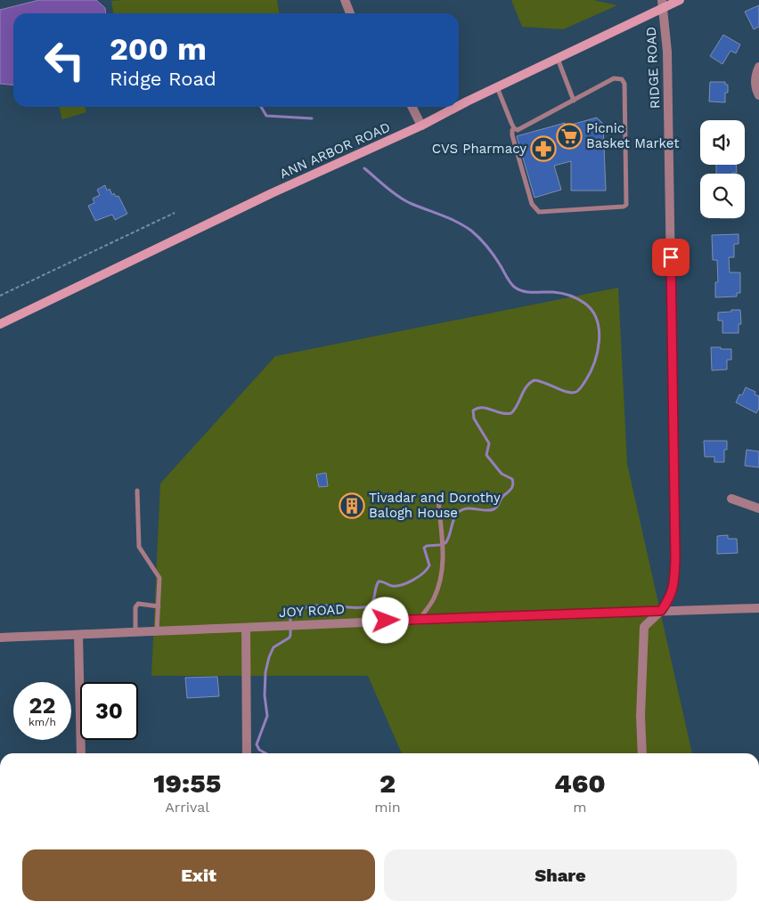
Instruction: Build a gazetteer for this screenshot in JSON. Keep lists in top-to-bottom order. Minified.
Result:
{"streets":{"main road":["ANN ARBOR ROAD"],"street":["RIDGE ROAD","JOY ROAD"]},"crossings":[["RIDGE ROAD","ANN ARBOR ROAD"],["RIDGE ROAD","JOY ROAD"]],"places":{"supermarket":["Picnic Basket Market"],"pharmacy":["CVS Pharmacy"],"building":["Tivadar and Dorothy Balogh House"]},"page":{"turn":["200 m","Ridge Road"],"speed":"22 km/h","limit":"30","eta":["19:55","Arrival","2","min","460","m"],"buttons":["Exit","Share"]}}
